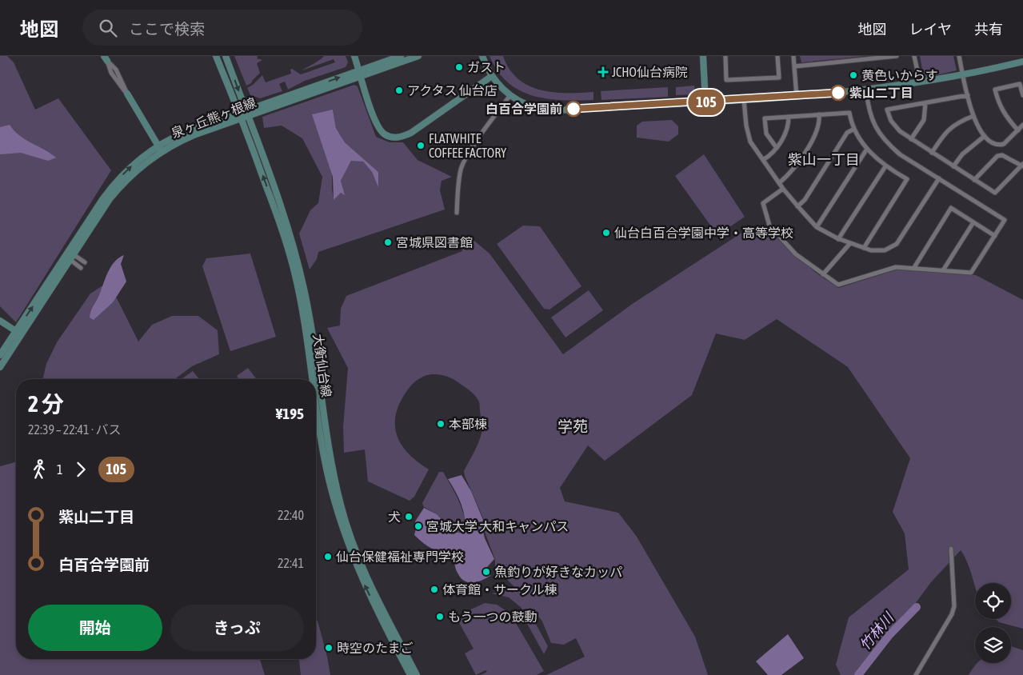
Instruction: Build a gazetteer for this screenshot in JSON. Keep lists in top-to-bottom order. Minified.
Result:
{"streets":{"main road":["泉ヶ丘熊ヶ根線","大衡仙台線"]},"crossings":[["泉ヶ丘熊ヶ根線","大衡仙台線"]],"districts":["紫山一丁目","学苑"],"water":["竹林川"],"places":{"other":["ガスト","黄色いからす","アクタス 仙台店","紫山二丁目","白百合学園前","FLATWHITE COFFEE FACTORY","仙台白百合学園中学・高等学校","宮城県図書館","本部棟","犬","宮城大学 大和キャンパス","仙台保健福祉専門学校","魚釣りが好きなカッパ","体育館・サークル棟","もう一つの鼓動","時空のたまご"],"health":["JCHO仙台病院"]},"lines":["bus line 105"],"page":{"header":"地図","search":"ここで検索","nav":["地図","レイヤ","共有"],"on_map":"105","heading":["2 分","22:39 – 22:41 · バス","¥195"],"legs":["1","105"],"list":[{"name":"紫山二丁目","value":"22:40"},{"name":"白百合学園前","value":"22:41"}],"buttons":["開始","きっぷ"]}}
